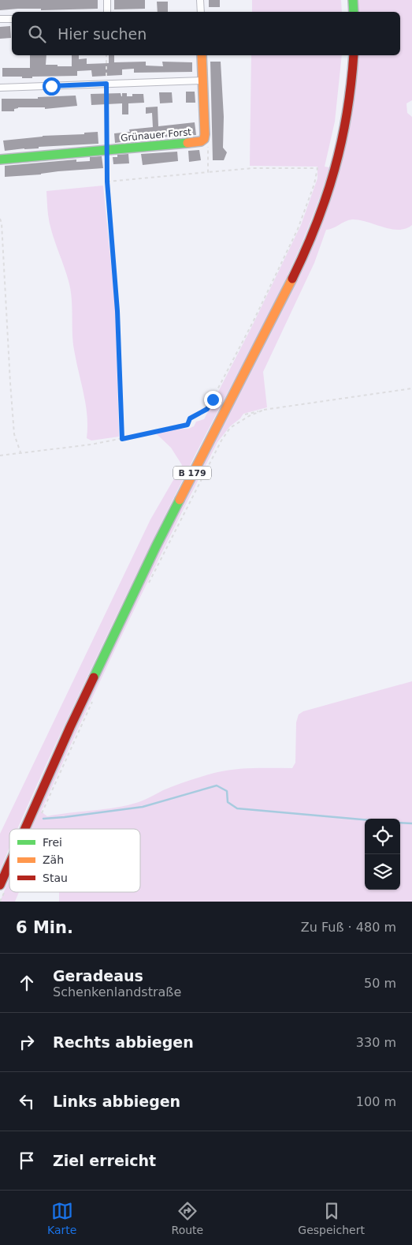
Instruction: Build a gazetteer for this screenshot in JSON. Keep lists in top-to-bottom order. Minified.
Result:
{"streets":{"main road":["Grünauer Forst","B 179"]},"legend":["Frei","Zäh","Stau"],"page":{"search":"Hier suchen","heading":["6 Min.","Zu Fuß · 480 m"],"list":[["Geradeaus","Schenkenlandstraße","50 m"],["Rechts abbiegen","330 m"],["Links abbiegen","100 m"],"Ziel erreicht"],"nav":["Karte","Route","Gespeichert"]}}
